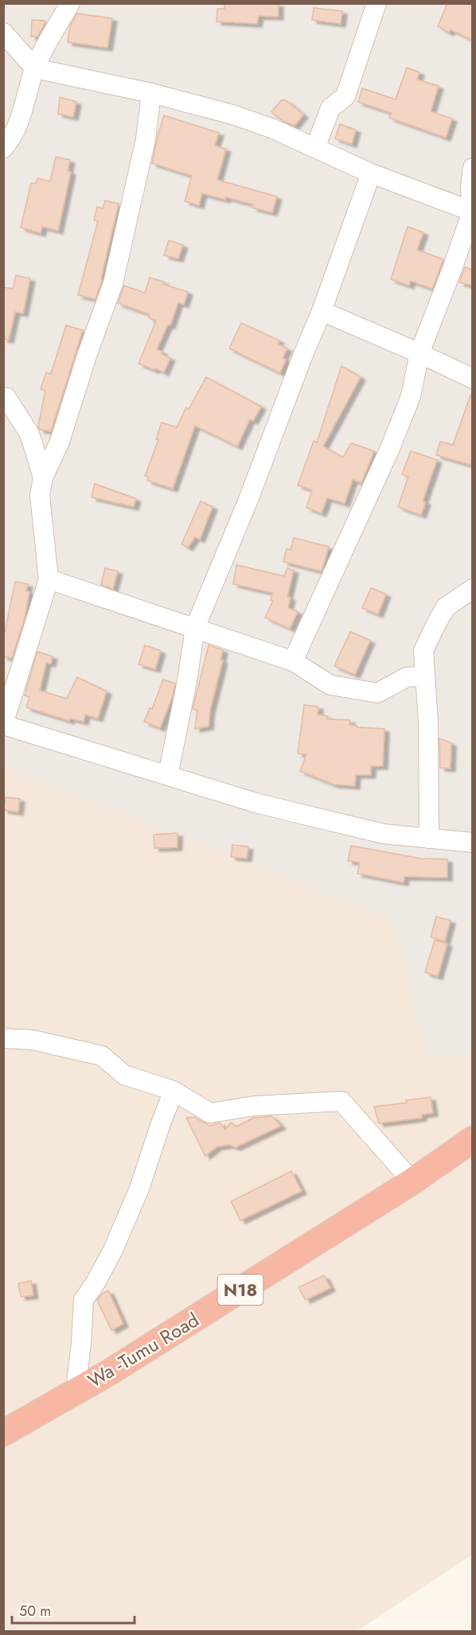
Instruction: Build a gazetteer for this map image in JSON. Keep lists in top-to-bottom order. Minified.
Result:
{"streets":{"highway":["N18","Wa -Tumu Road"]},"scale_bar":"50 m"}
